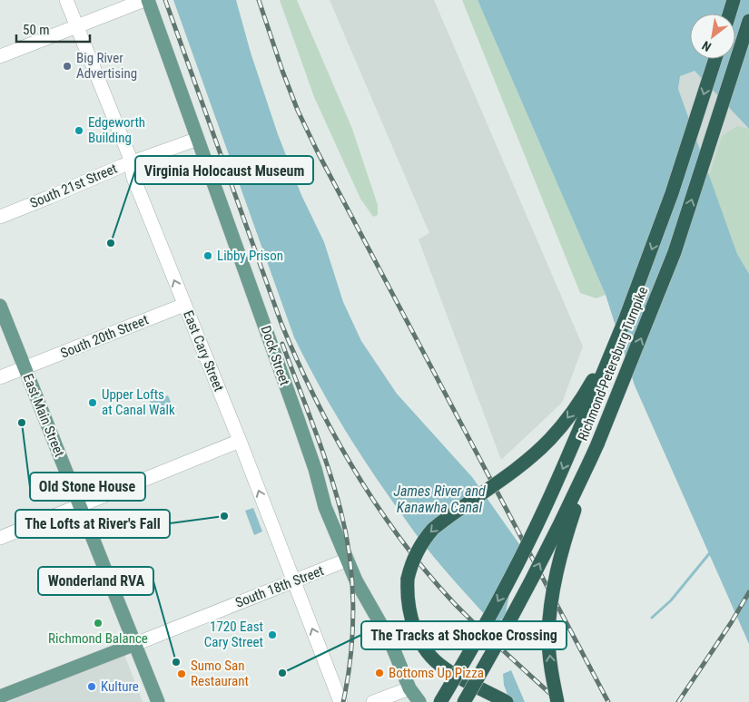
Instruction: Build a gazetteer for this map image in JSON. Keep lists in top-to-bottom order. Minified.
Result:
{"streets":{"highway":["Richmond-Petersburg Turnpike"],"main road":["Dock Street","East Main Street"],"street":["South 21st Street","South 20th Street","East Cary Street","South 18th Street"]},"crossings":[["South 21st Street","East Cary Street"],["South 21st Street","Dock Street"],["South 20th Street","East Cary Street"],["South 20th Street","East Main Street"],["East Cary Street","South 18th Street"],["Dock Street","South 18th Street"],["East Main Street","South 18th Street"]],"one_way":["East Cary Street"],"water":["James River and Kanawha Canal"],"places":["Big River Advertising","Edgeworth Building","Virginia Holocaust Museum","Libby Prison","Upper Lofts at Canal Walk","Old Stone House","The Lofts at River's Fall","Richmond Balance","1720 East Cary Street","Wonderland RVA","The Tracks at Shockoe Crossing","Bottoms Up Pizza","Sumo San Restaurant","Kulture"],"scale_bar":"50 m","north":"bottom left"}
